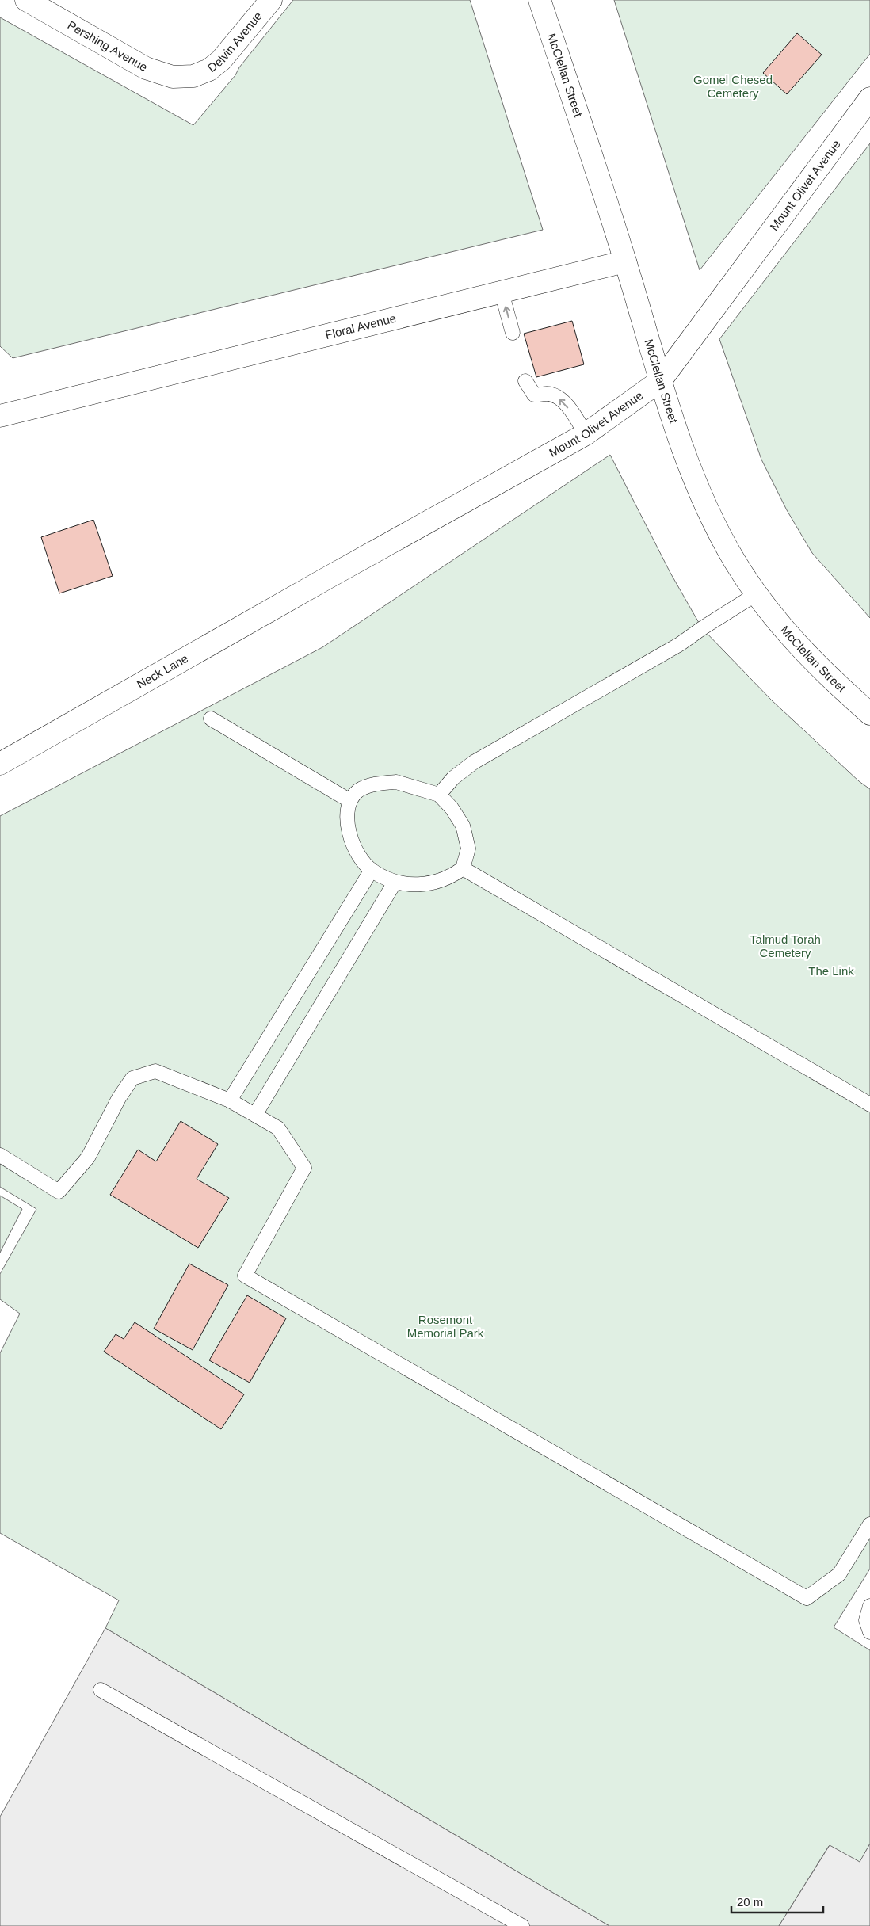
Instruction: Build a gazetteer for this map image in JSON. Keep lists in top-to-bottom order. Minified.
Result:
{"streets":{"street":["Delvin Avenue","Pershing Avenue","McClellan Street","Mount Olivet Avenue","Floral Avenue","Neck Lane"]},"crossings":[["Delvin Avenue","Pershing Avenue"],["McClellan Street","Mount Olivet Avenue"],["McClellan Street","Floral Avenue"],["Mount Olivet Avenue","Neck Lane"]],"parks":["Gomel Chesed Cemetery","Talmud Torah Cemetery","The Link","Rosemont Memorial Park"],"scale_bar":"20 m"}
